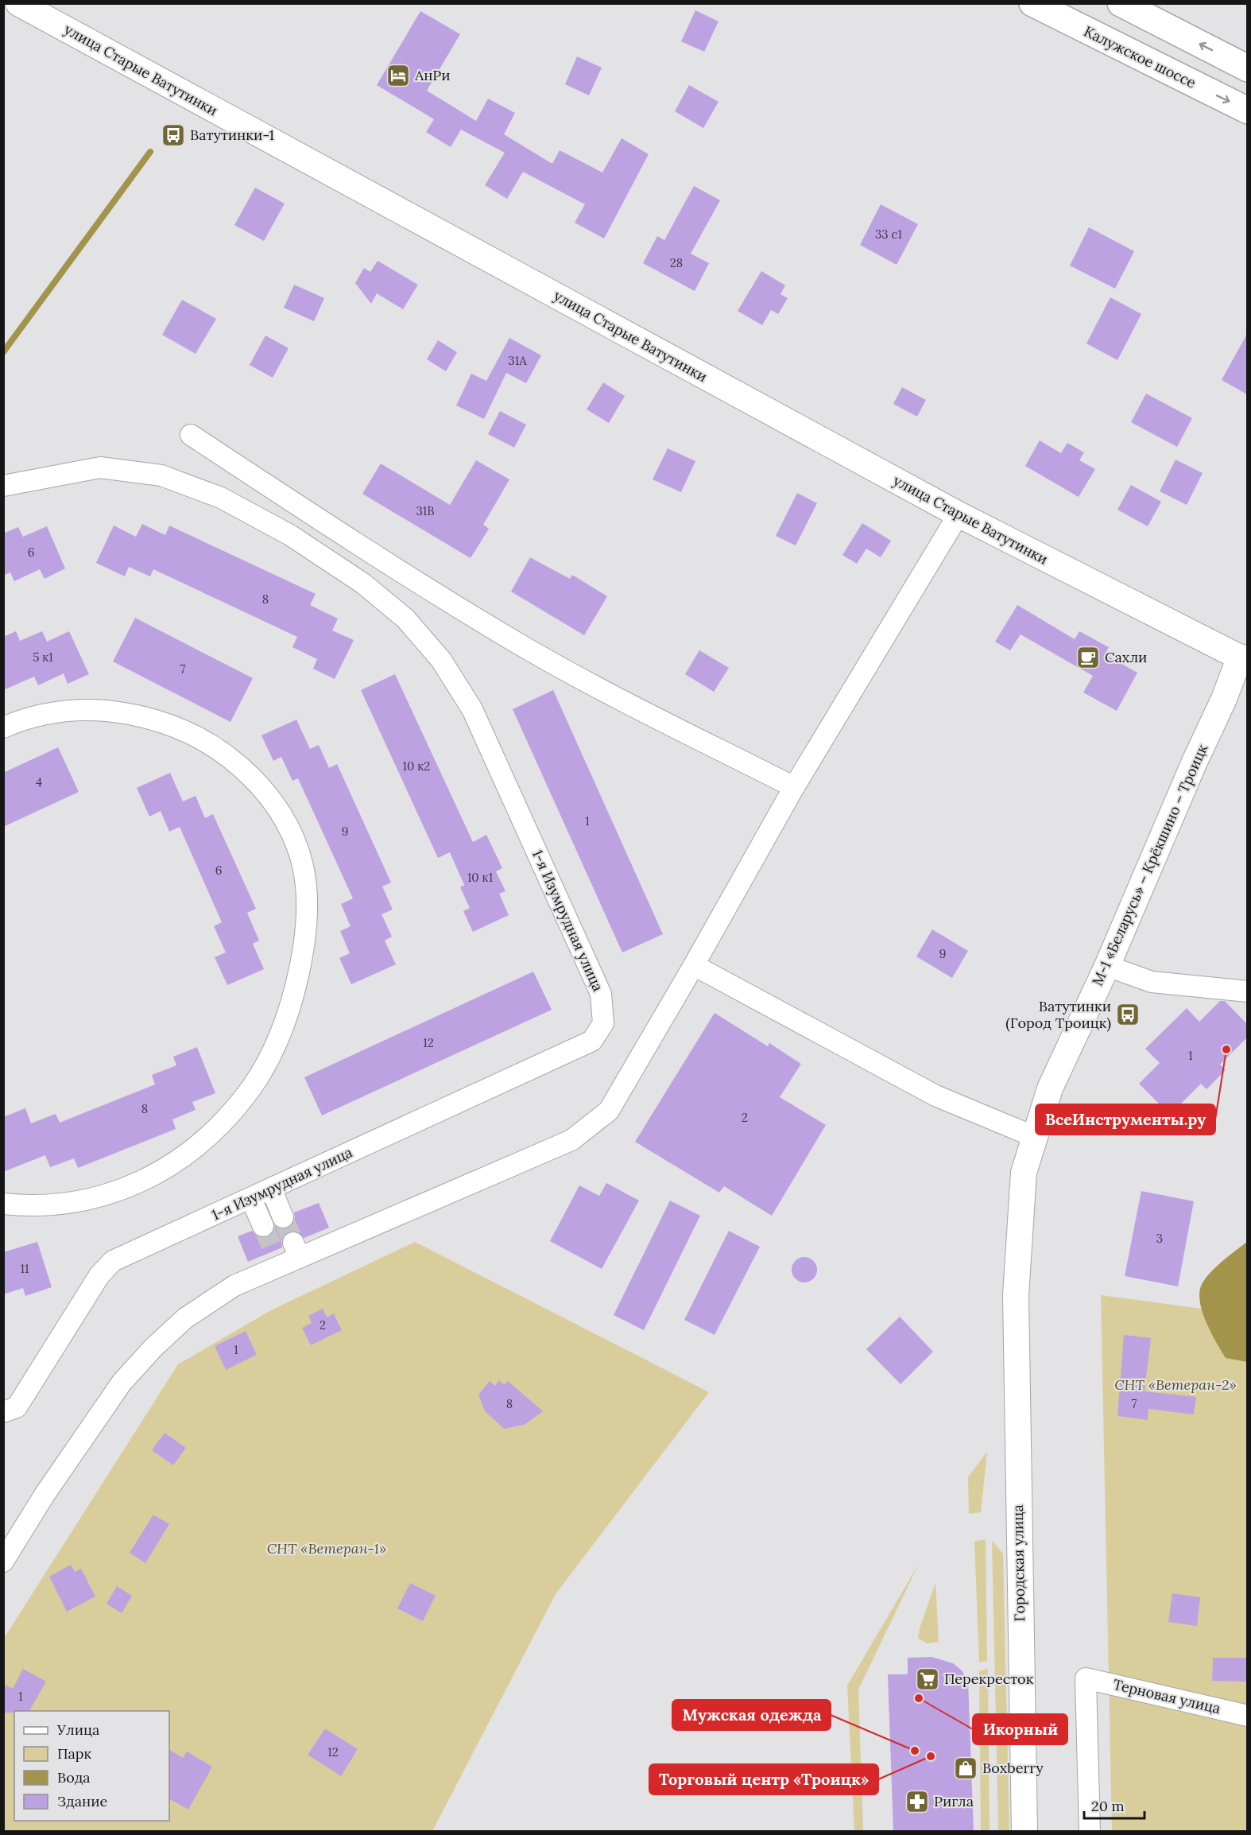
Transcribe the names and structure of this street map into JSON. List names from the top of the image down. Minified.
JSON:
{"streets":{"highway":["Калужское шоссе"],"main road":["улица Старые Ватутинки","М-1 «Беларусь» – Крёкшино – Троицк","Городская улица"],"street":["1-я Изумрудная улица","Терновая улица"]},"crossings":[["улица Старые Ватутинки","М-1 «Беларусь» – Крёкшино – Троицк"],["М-1 «Беларусь» – Крёкшино – Троицк","Городская улица"]],"parks":["СНТ «Ветеран-2»","СНТ «Ветеран-1»"],"places":{"hotel":["АнРи"],"bus stop":["Ватутинки-1","Ватутинки (Город Троицк)"],"cafe":["Сахли"],"other":["ВсеИнструменты.ру","Икорный","Мужская одежда","Торговый центр «Троицк»"],"supermarket":["Перекресток"],"shop":["Boxberry"],"pharmacy":["Ригла"]},"house_numbers":["33 с1","28","31А","31В","6","8","5 к1","7","10 к2","4","1","9","6","10 к1","9","12","1","8","2","3","11","2","1","8","7","1","12"],"legend":["Улица","Парк","Вода","Здание"],"scale_bar":"20 m"}
